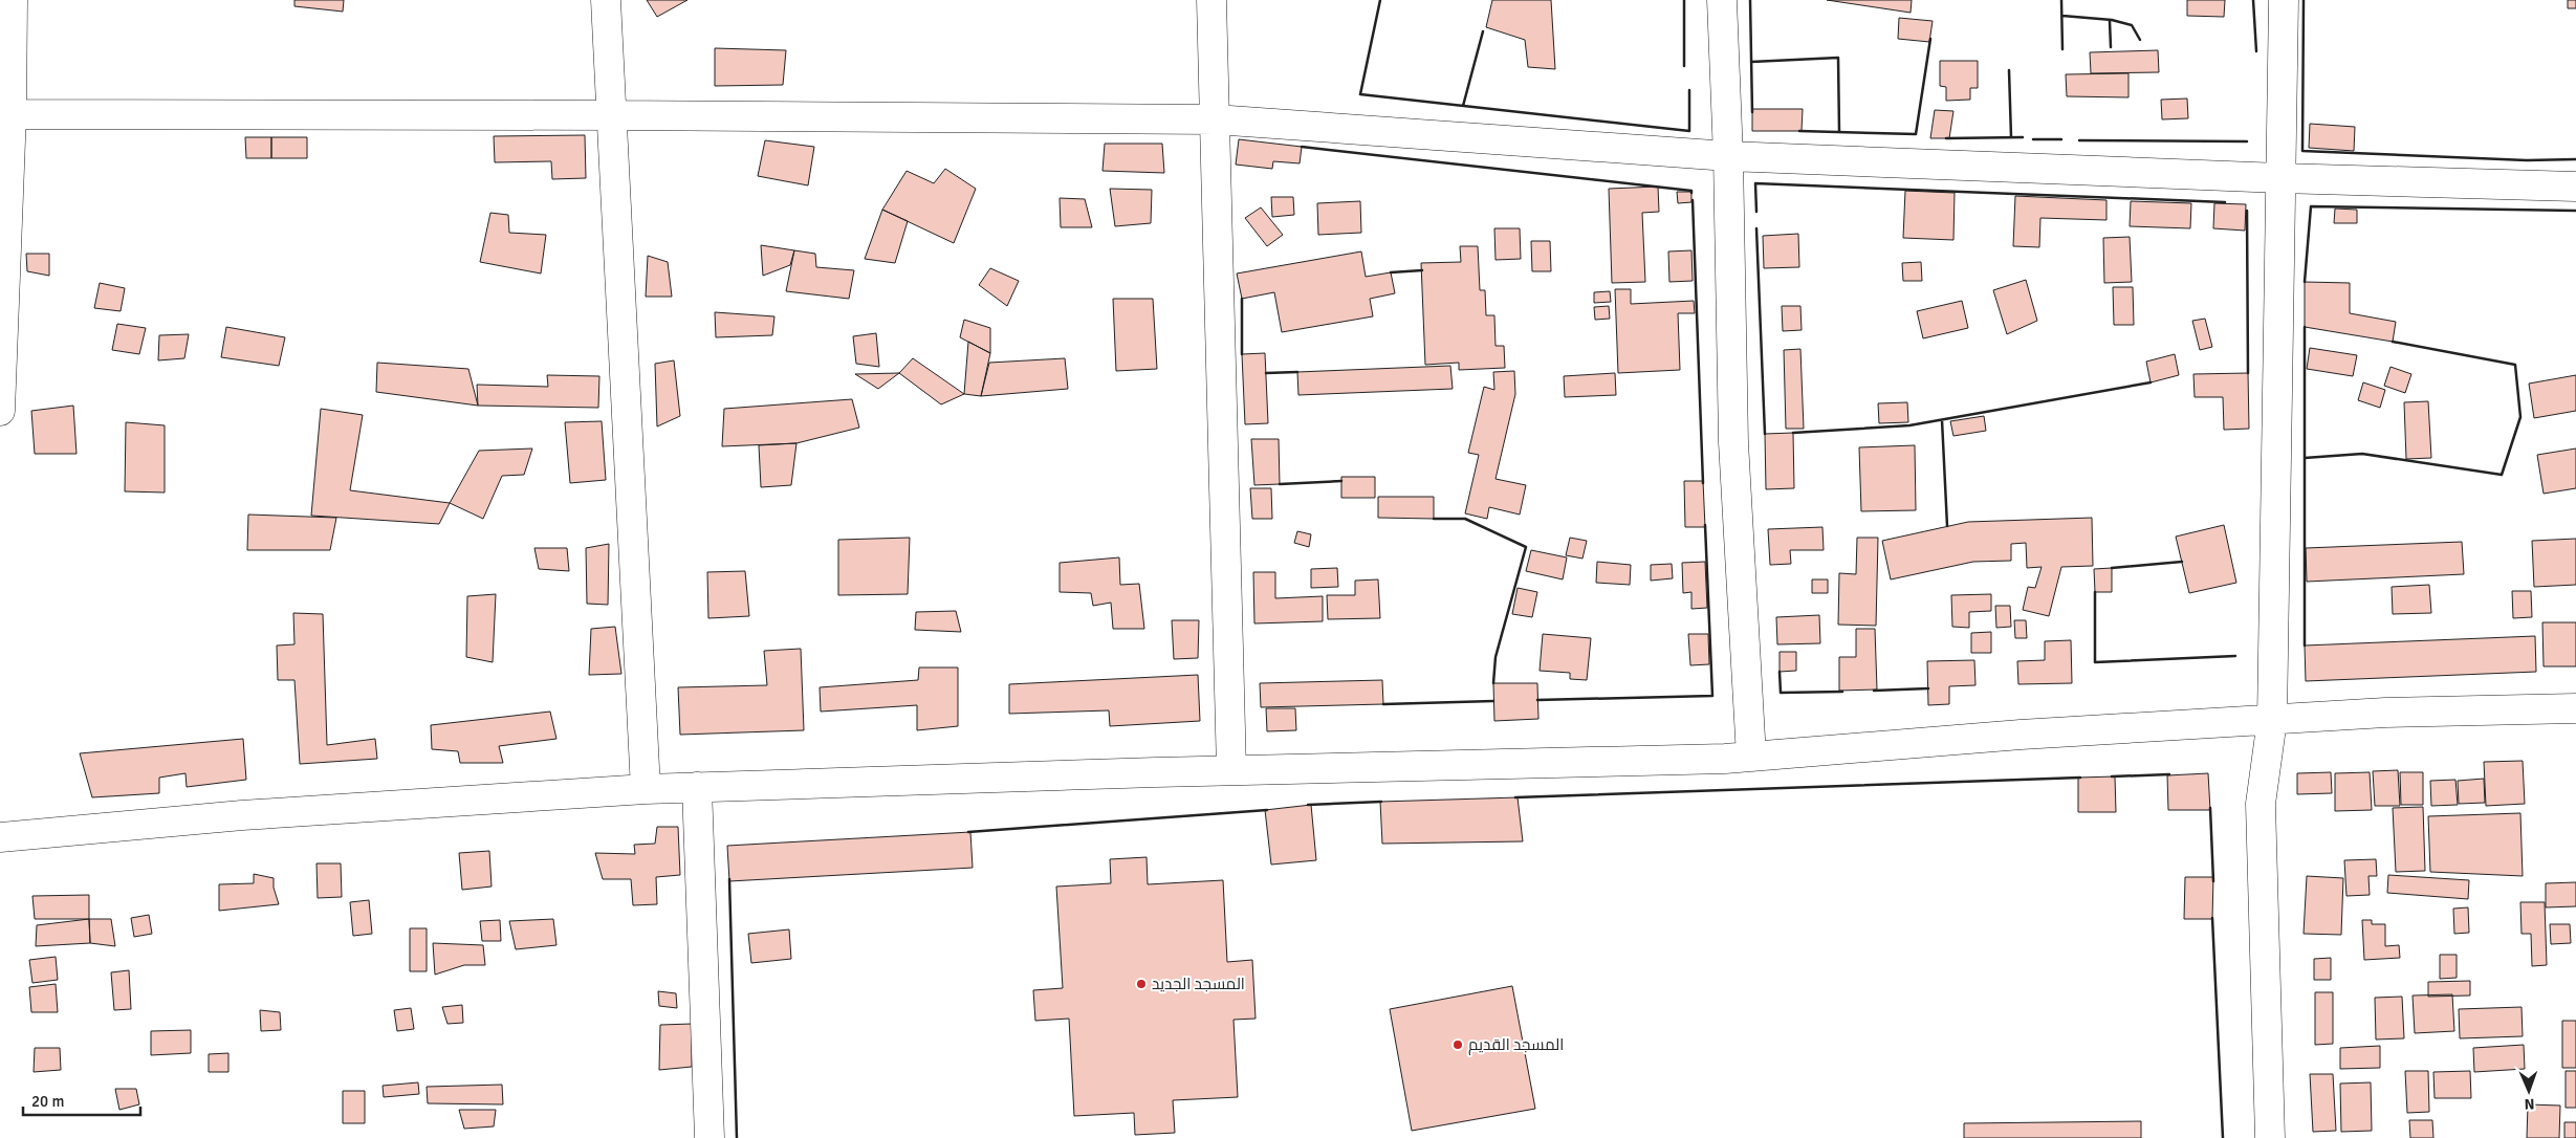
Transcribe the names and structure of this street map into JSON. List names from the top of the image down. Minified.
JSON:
{"places":["المسجد الجديد","المسجد القديم"],"scale_bar":"20 m","north":"bottom"}
